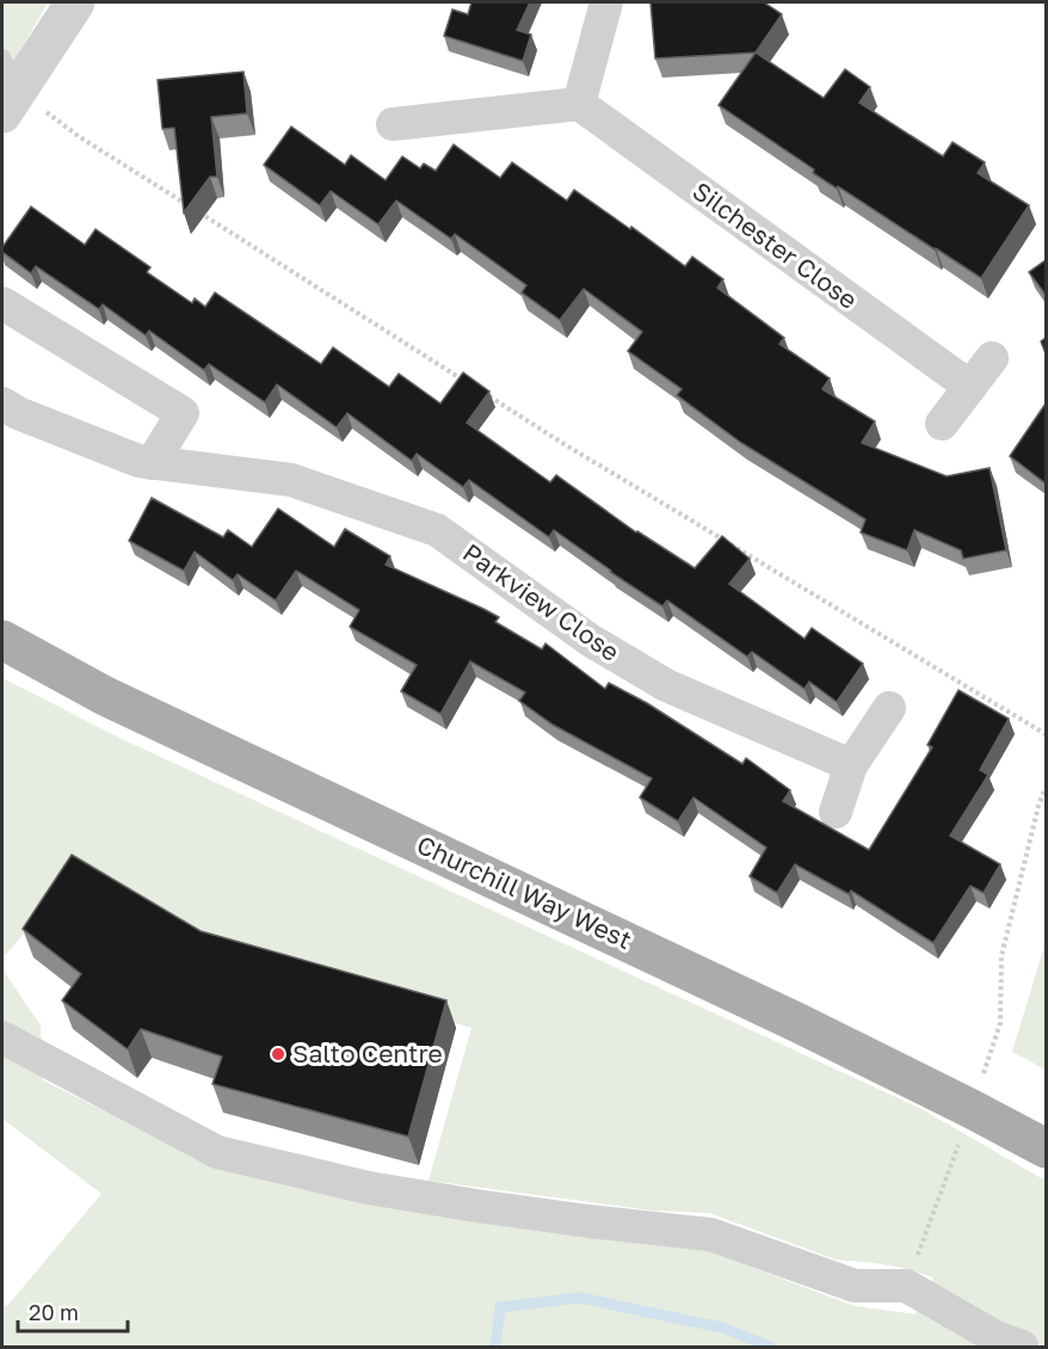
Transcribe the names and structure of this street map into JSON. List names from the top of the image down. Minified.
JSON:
{"streets":{"main road":["Churchill Way West"],"street":["Silchester Close","Parkview Close"]},"places":["Salto Centre"],"scale_bar":"20 m"}
